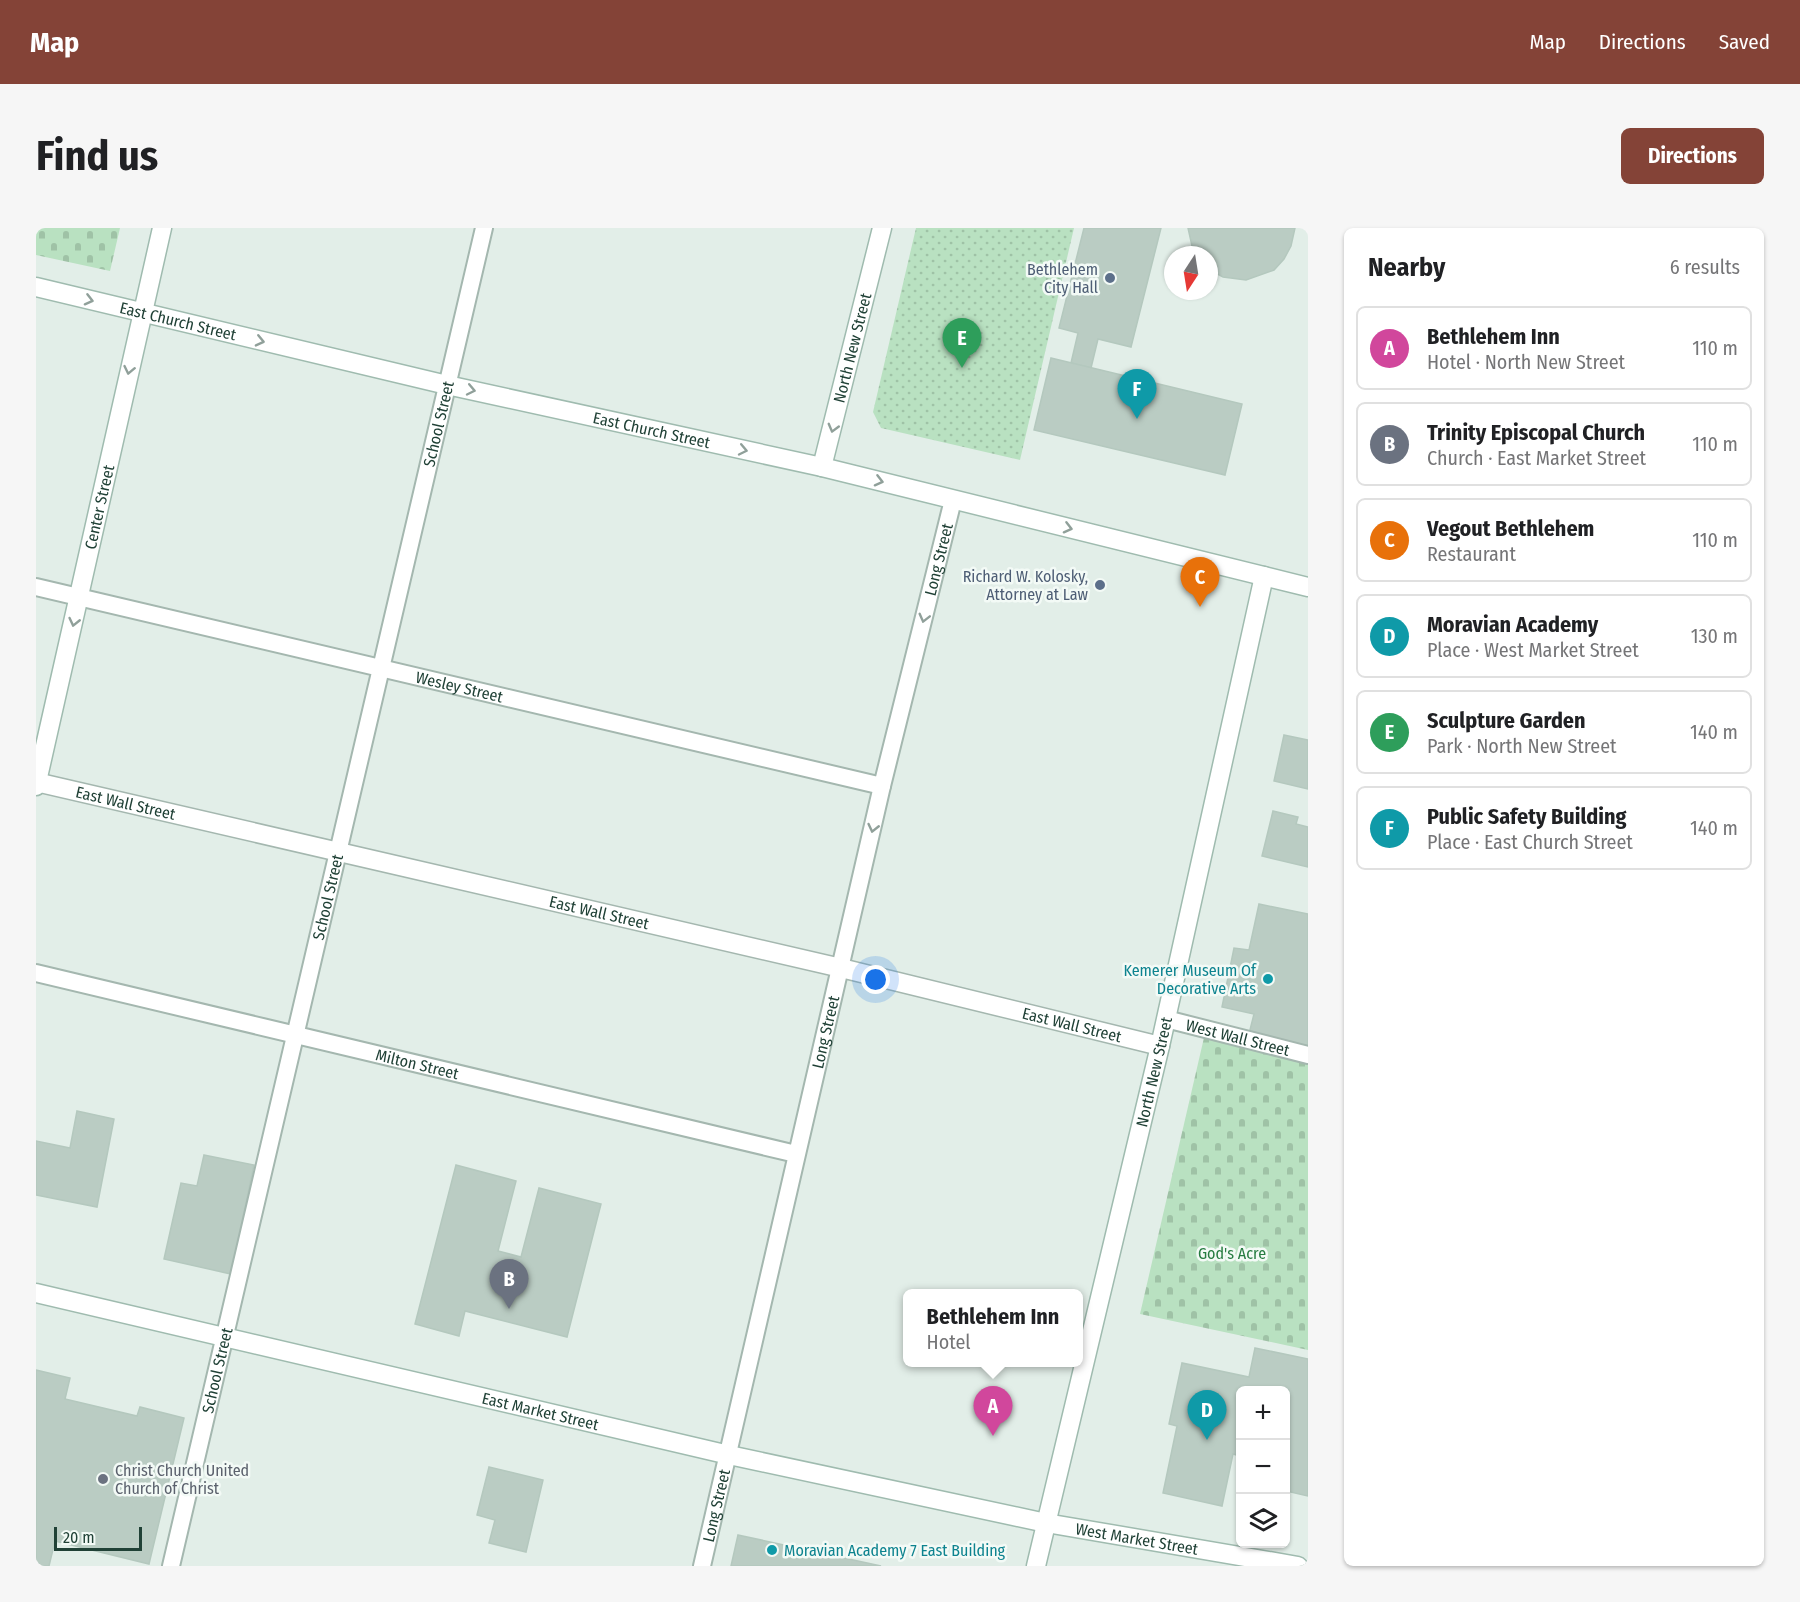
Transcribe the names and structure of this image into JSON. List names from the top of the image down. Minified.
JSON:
{"streets":{"street":["East Church Street","North New Street","Center Street","East Wall Street","East Market Street","West Market Street"],"lane":["School Street","Long Street","Wesley Street","West Wall Street","Milton Street"]},"crossings":[["East Church Street","North New Street"],["East Church Street","School Street"],["East Church Street","Center Street"],["East Church Street","Long Street"],["North New Street","East Wall Street"],["North New Street","West Wall Street"],["North New Street","East Market Street"],["North New Street","West Market Street"],["School Street","Wesley Street"],["School Street","East Wall Street"],["School Street","Milton Street"],["School Street","East Market Street"],["Center Street","Wesley Street"],["Center Street","East Wall Street"],["Long Street","Wesley Street"],["Long Street","East Wall Street"],["Long Street","Milton Street"],["Long Street","East Market Street"],["East Market Street","West Market Street"]],"one_way":["East Church Street","Center Street","Long Street"],"parks":["God's Acre"],"places":["Bethlehem City Hall","Richard W. Kolosky, Attorney at Law","Kemerer Museum Of Decorative Arts","Christ Church United Church of Christ","Moravian Academy 7 East Building"],"scale_bar":"20 m","north":"bottom","page":{"header":"Map","nav":["Map","Directions","Saved"],"buttons":"Directions","title":"Find us","heading":["Nearby","6 results"],"list":[{"mark":"A","name":"Bethlehem Inn","note":"Hotel · North New Street","value":"110 m"},{"mark":"B","name":"Trinity Episcopal Church","note":"Church · East Market Street","value":"110 m"},{"mark":"C","name":"Vegout Bethlehem","note":"Restaurant","value":"110 m"},{"mark":"D","name":"Moravian Academy","note":"Place · West Market Street","value":"130 m"},{"mark":"E","name":"Sculpture Garden","note":"Park · North New Street","value":"140 m"},{"mark":"F","name":"Public Safety Building","note":"Place · East Church Street","value":"140 m"}],"pins":["E","F","C","B","A","D"],"popup":["Bethlehem Inn","Hotel"],"map_buttons":["+","−"],"scale":"20 m"}}
